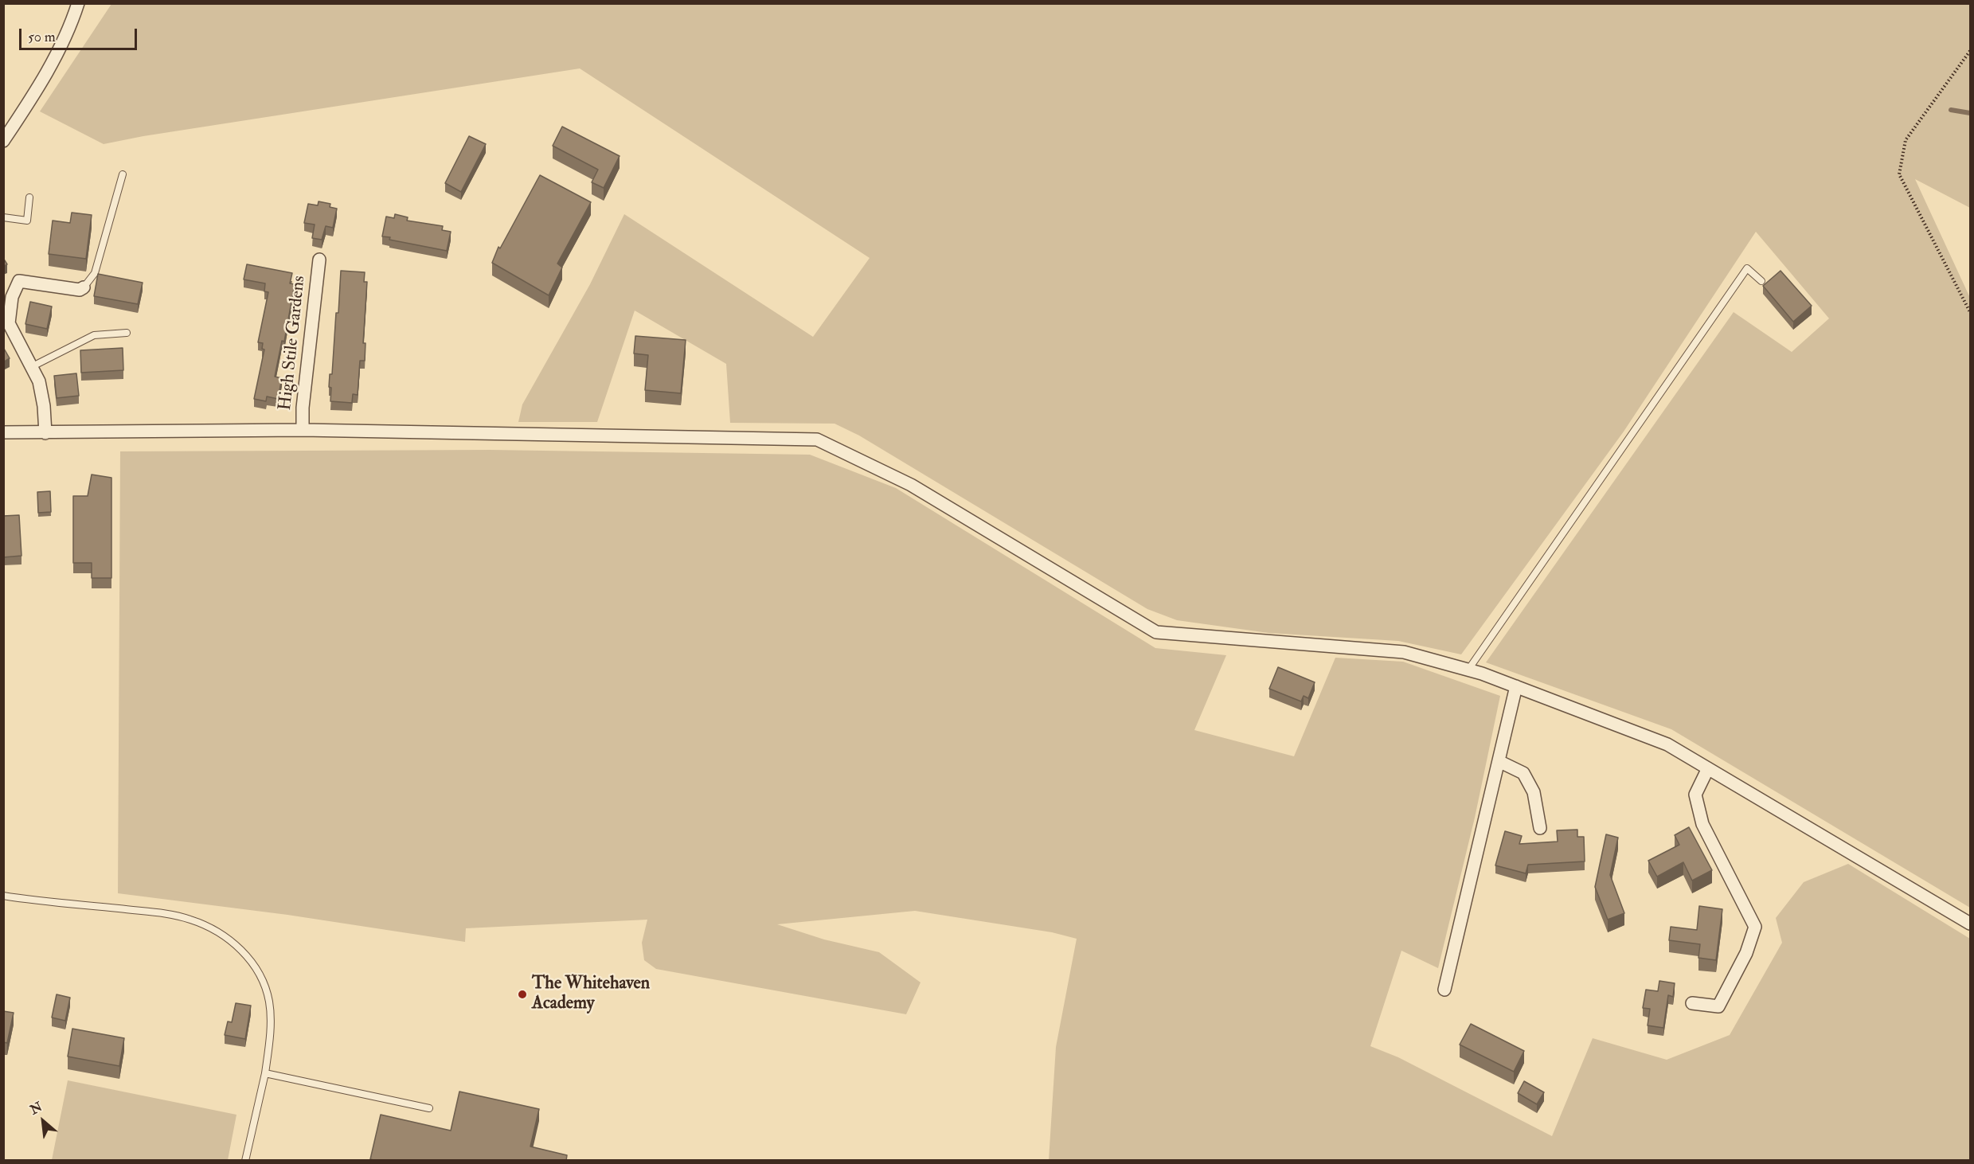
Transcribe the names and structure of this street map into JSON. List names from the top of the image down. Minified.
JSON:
{"streets":{"street":["High Stile Gardens"]},"places":["The Whitehaven Academy"],"scale_bar":"50 m","north":"top left"}
